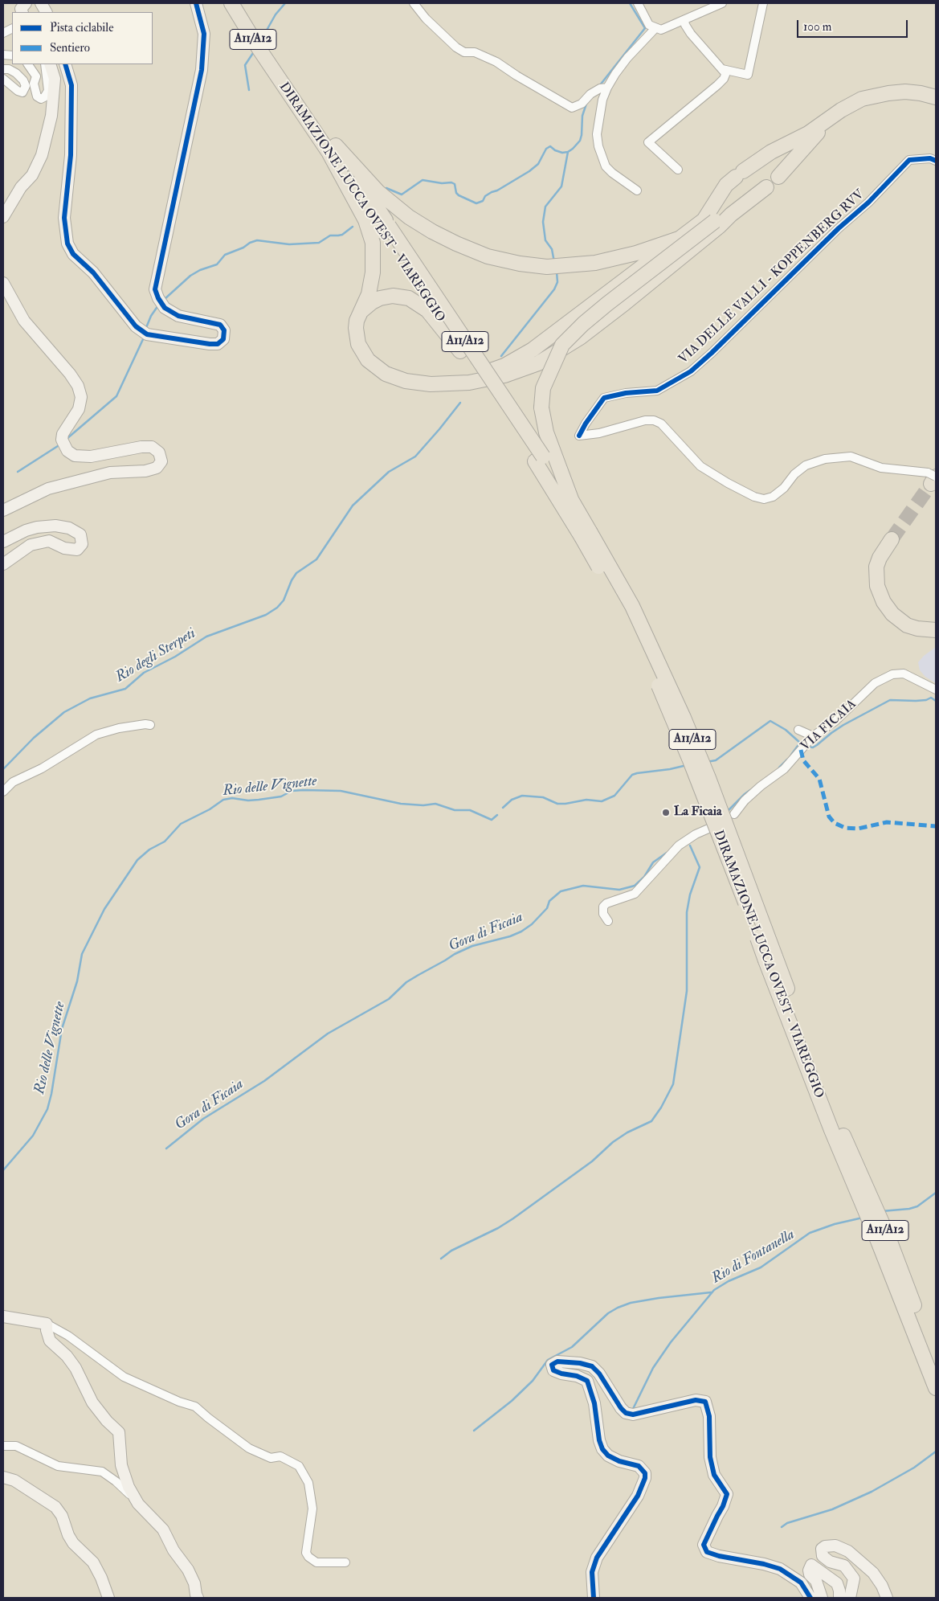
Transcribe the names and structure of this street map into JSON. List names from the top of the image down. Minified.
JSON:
{"streets":{"highway":["A11/A12","DIRAMAZIONE LUCCA OVEST - VIAREGGIO"],"street":["VIA DELLE VALLI - KOPPENBERG RVV","VIA FICAIA"]},"water":["Rio degli Sterpeti","Rio delle Vignette","Gora di Ficaia","Rio di Fontanella"],"places":["La Ficaia"],"legend":["Pista ciclabile","Sentiero"],"scale_bar":"100 m"}
